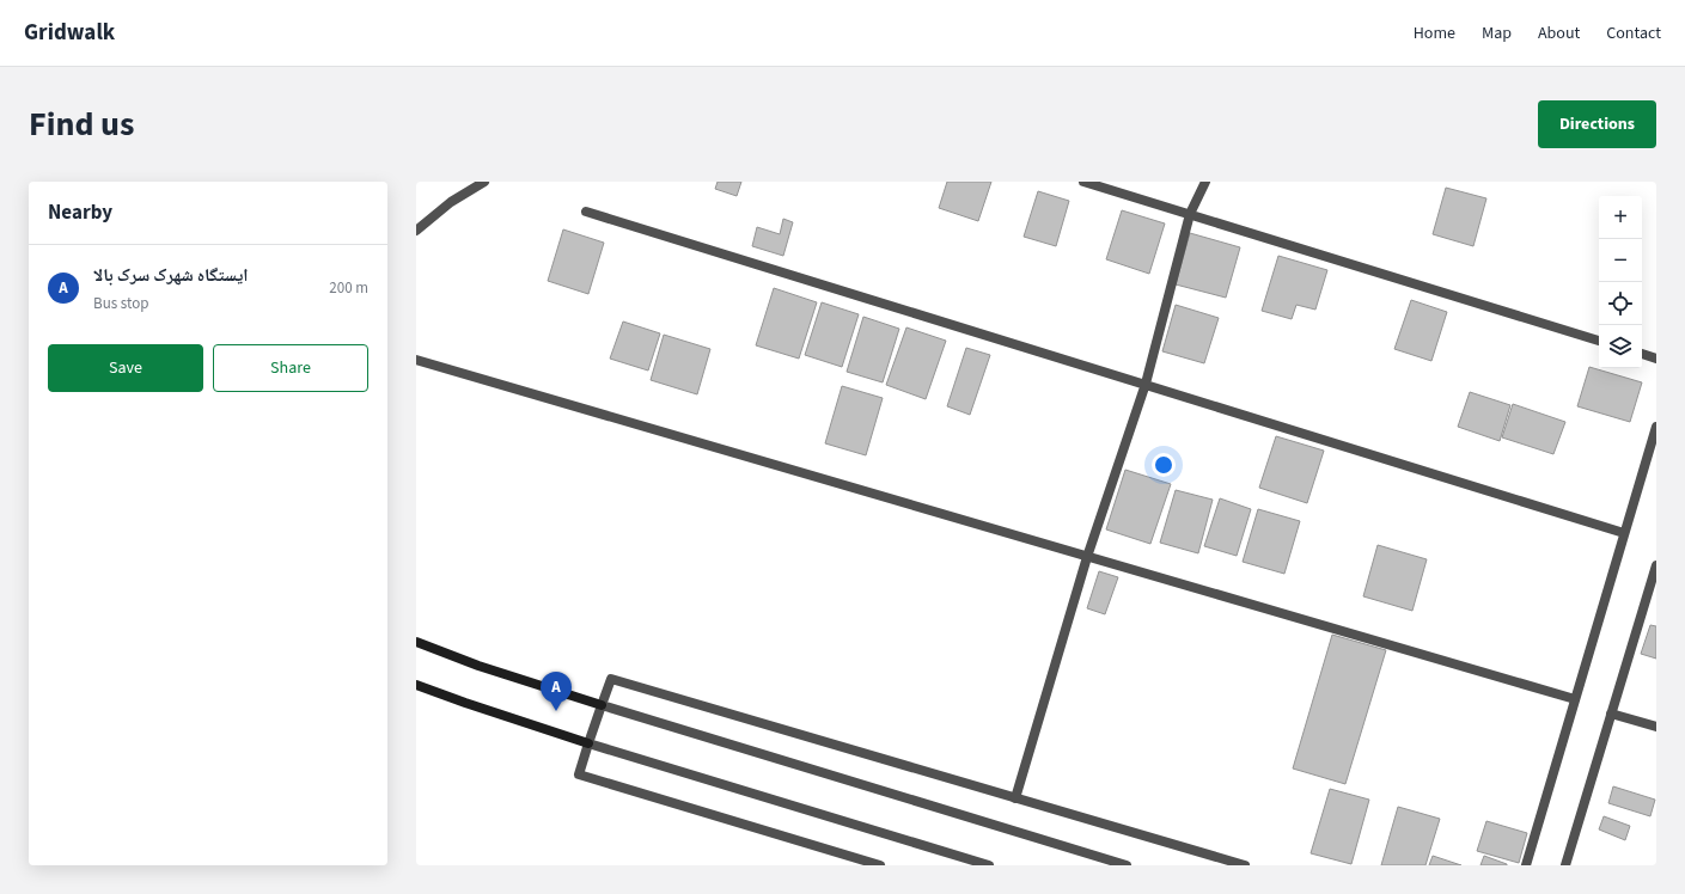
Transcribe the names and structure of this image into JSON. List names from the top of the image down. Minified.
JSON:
{"page":{"header":"Gridwalk","nav":["Home","Map","About","Contact"],"title":"Find us","buttons":["Directions",["Save","Share"]],"heading":"Nearby","map_buttons":["+","−"],"list":[{"mark":"A","name":"ایستگاه شهرک سرک بالا","note":"Bus stop","value":"200 m"}],"pins":"A"}}
